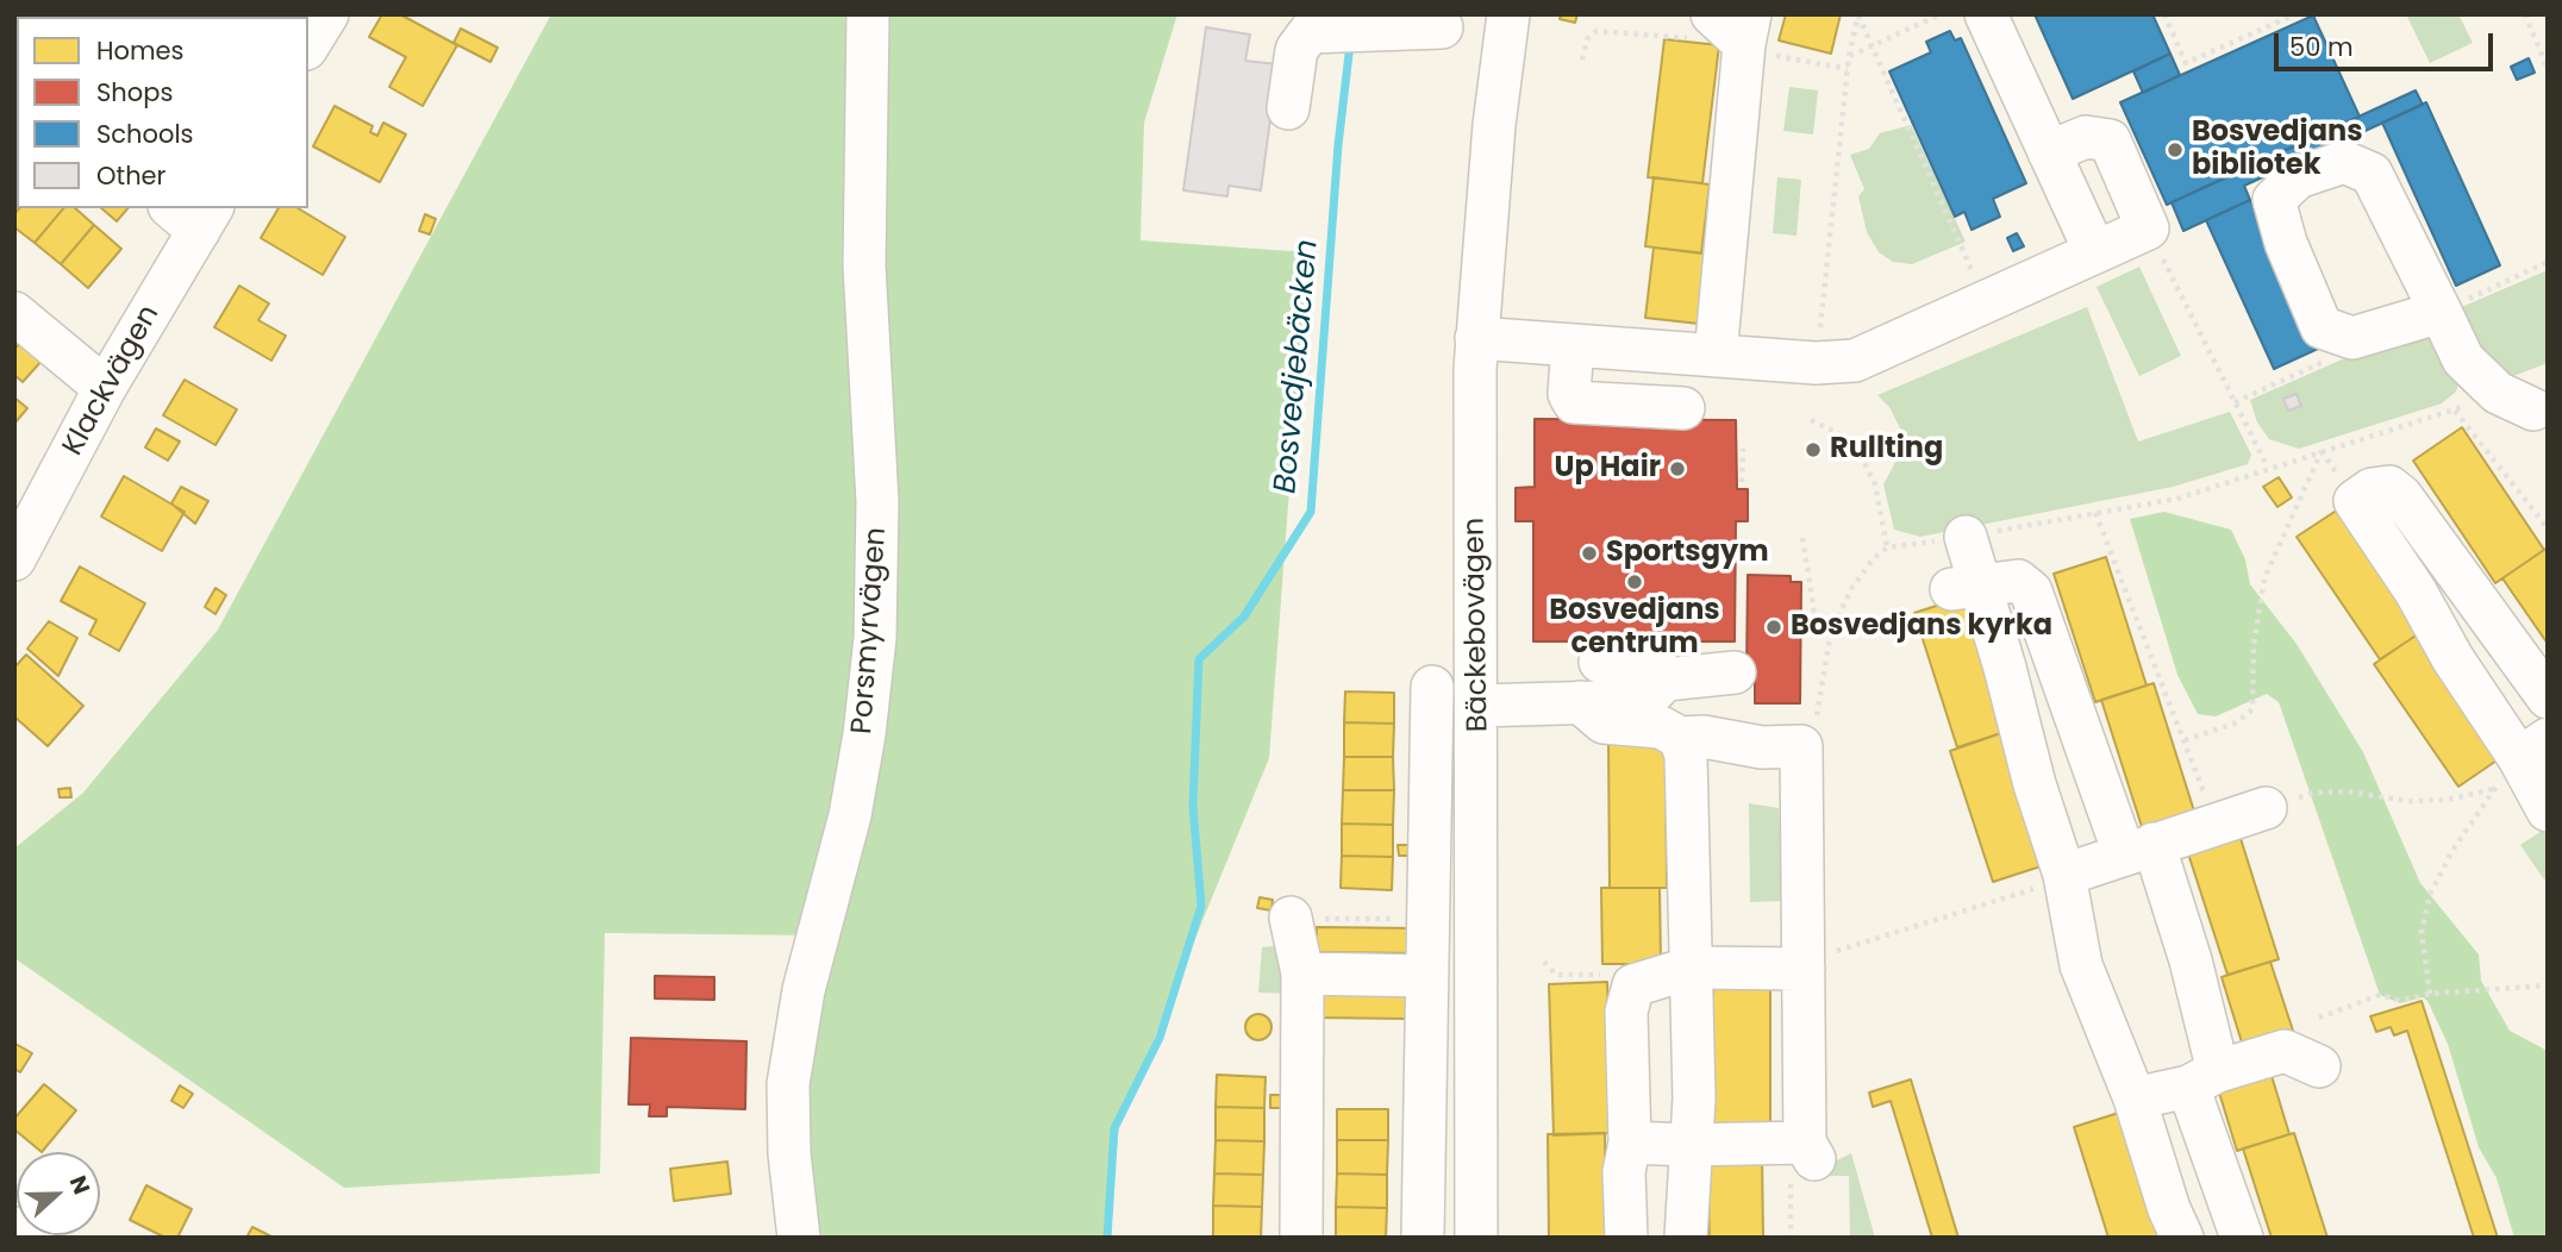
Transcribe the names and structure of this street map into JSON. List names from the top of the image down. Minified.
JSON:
{"streets":{"street":["Klackvägen","Bäckebovägen","Porsmyrvägen"]},"water":["Bosvedjebäcken"],"places":["Bosvedjans bibliotek","Rullting","Up Hair","Sportsgym","Bosvedjans centrum","Bosvedjans kyrka"],"legend":["Homes","Shops","Schools","Other"],"scale_bar":"50 m","north":"right"}
